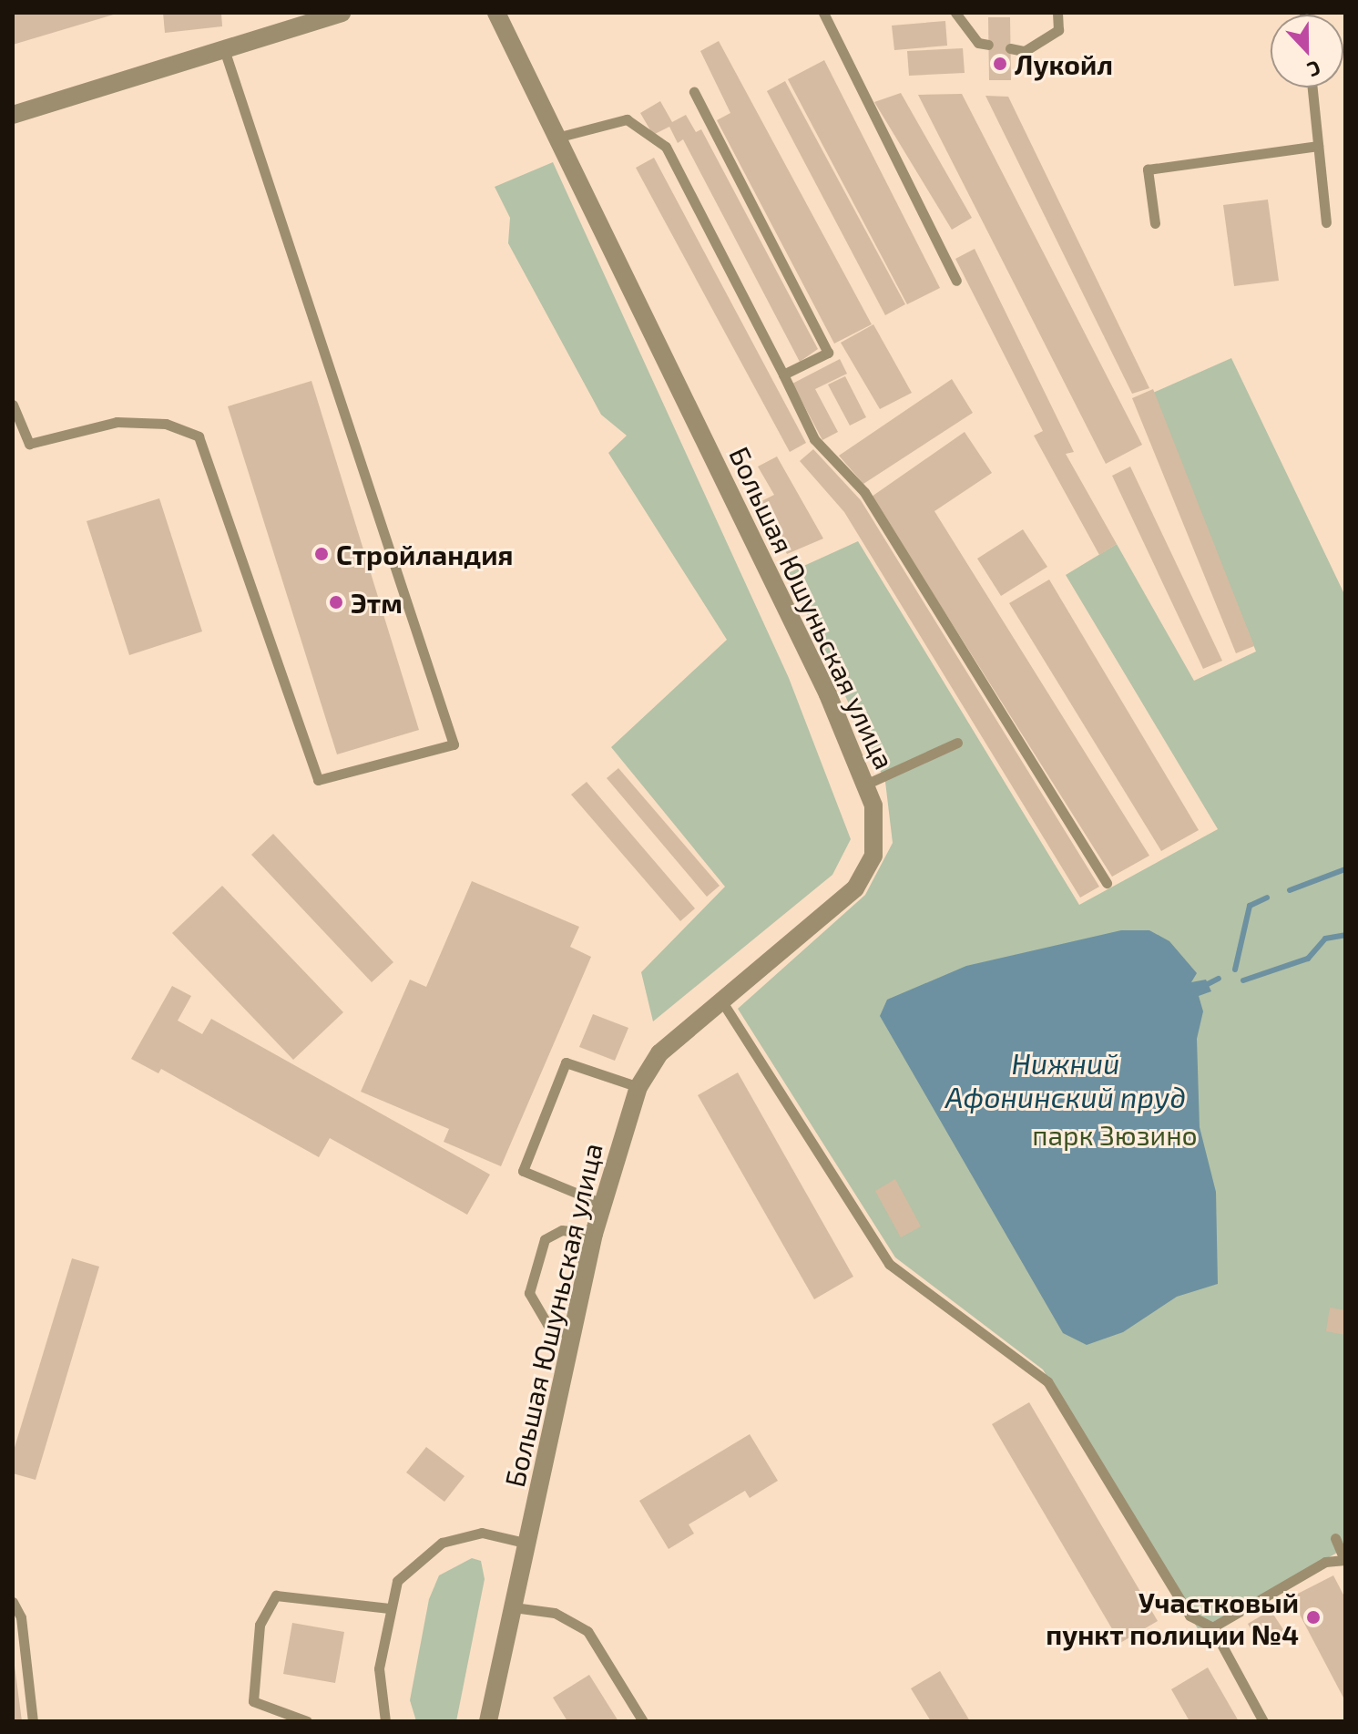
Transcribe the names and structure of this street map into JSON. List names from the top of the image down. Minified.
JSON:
{"streets":{"street":["Большая Юшуньская улица"]},"water":["Нижний Афонинский пруд"],"parks":["парк Зюзино"],"places":["Лукойл","Стройландия","Этм","Участковый пункт полиции №4"],"north":"bottom"}
